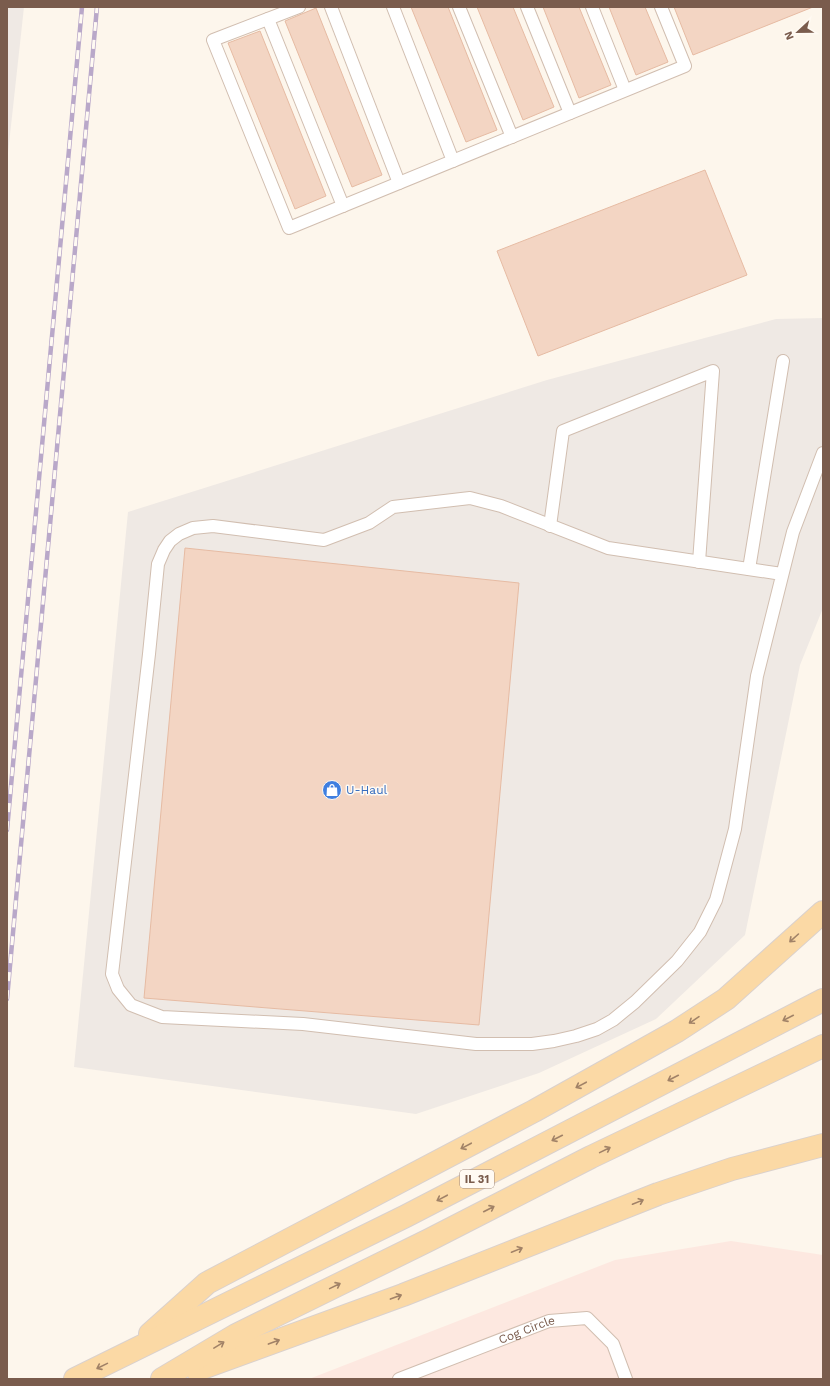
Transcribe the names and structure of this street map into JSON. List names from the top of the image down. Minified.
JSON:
{"streets":{"main road":["IL 31"],"lane":["Cog Circle"]},"places":{"shop":["U-Haul"]},"north":"left"}
